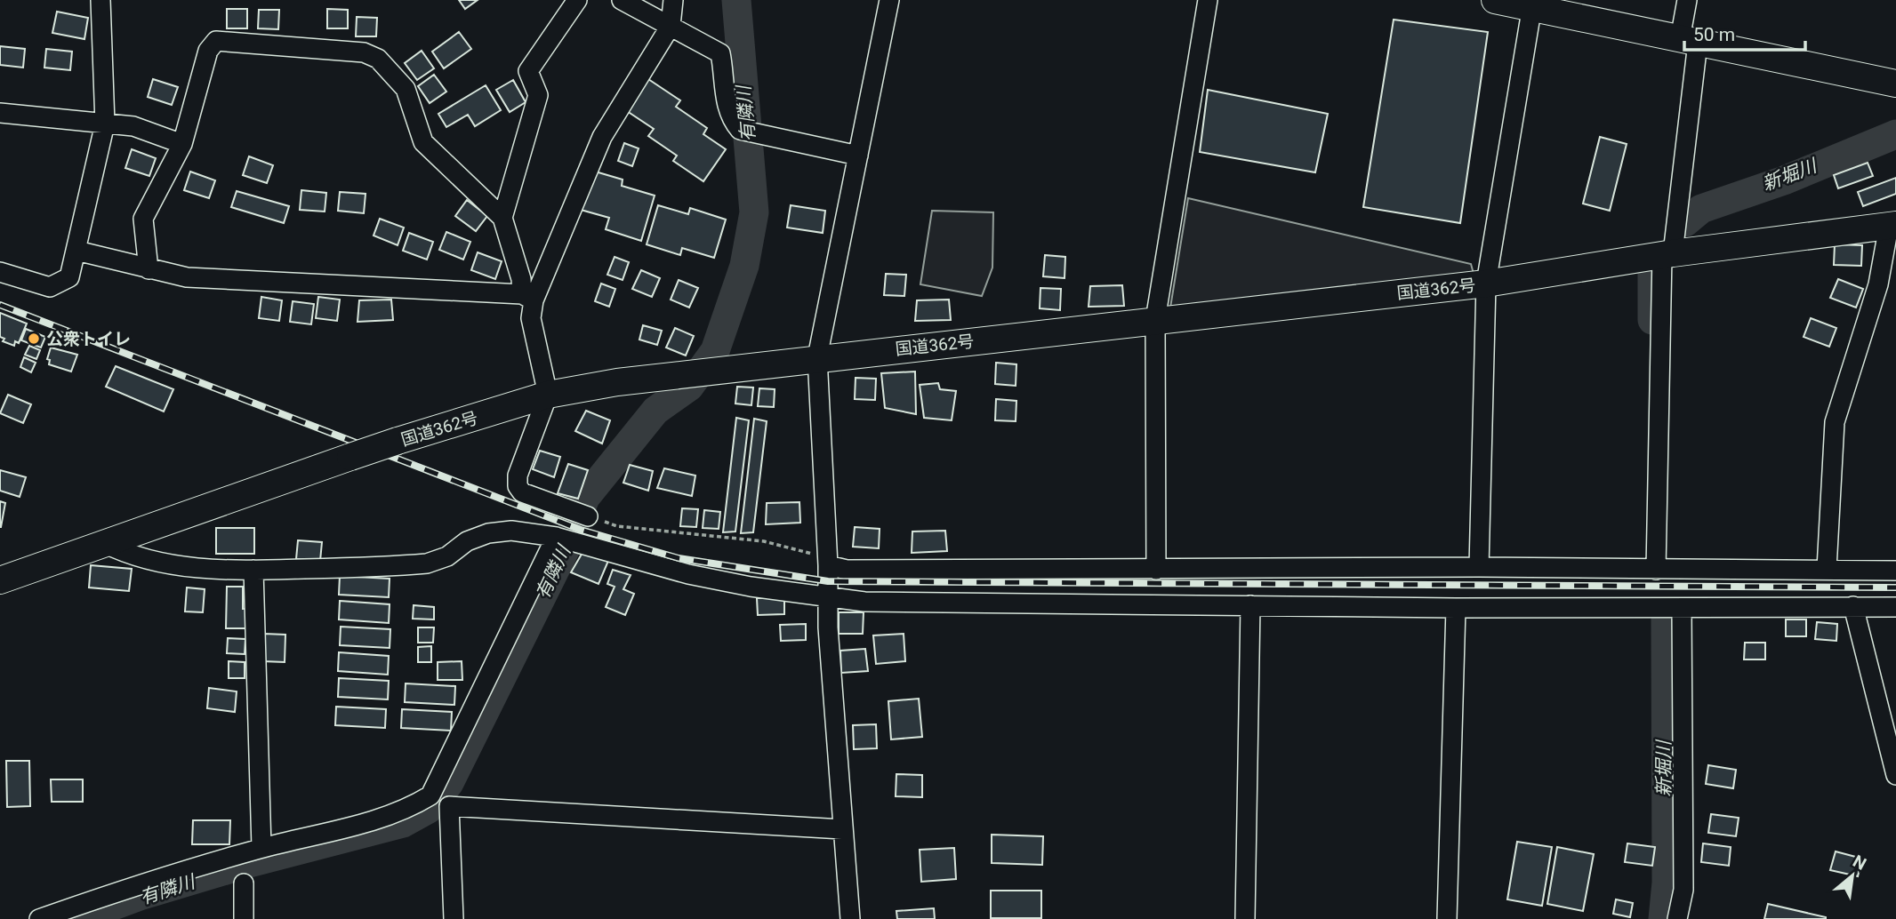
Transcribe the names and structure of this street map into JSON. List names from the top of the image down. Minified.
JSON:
{"streets":{"highway":["国道362号"]},"water":["有隣川","新堀川"],"places":["公衆トイレ"],"scale_bar":"50 m","north":"top right"}
